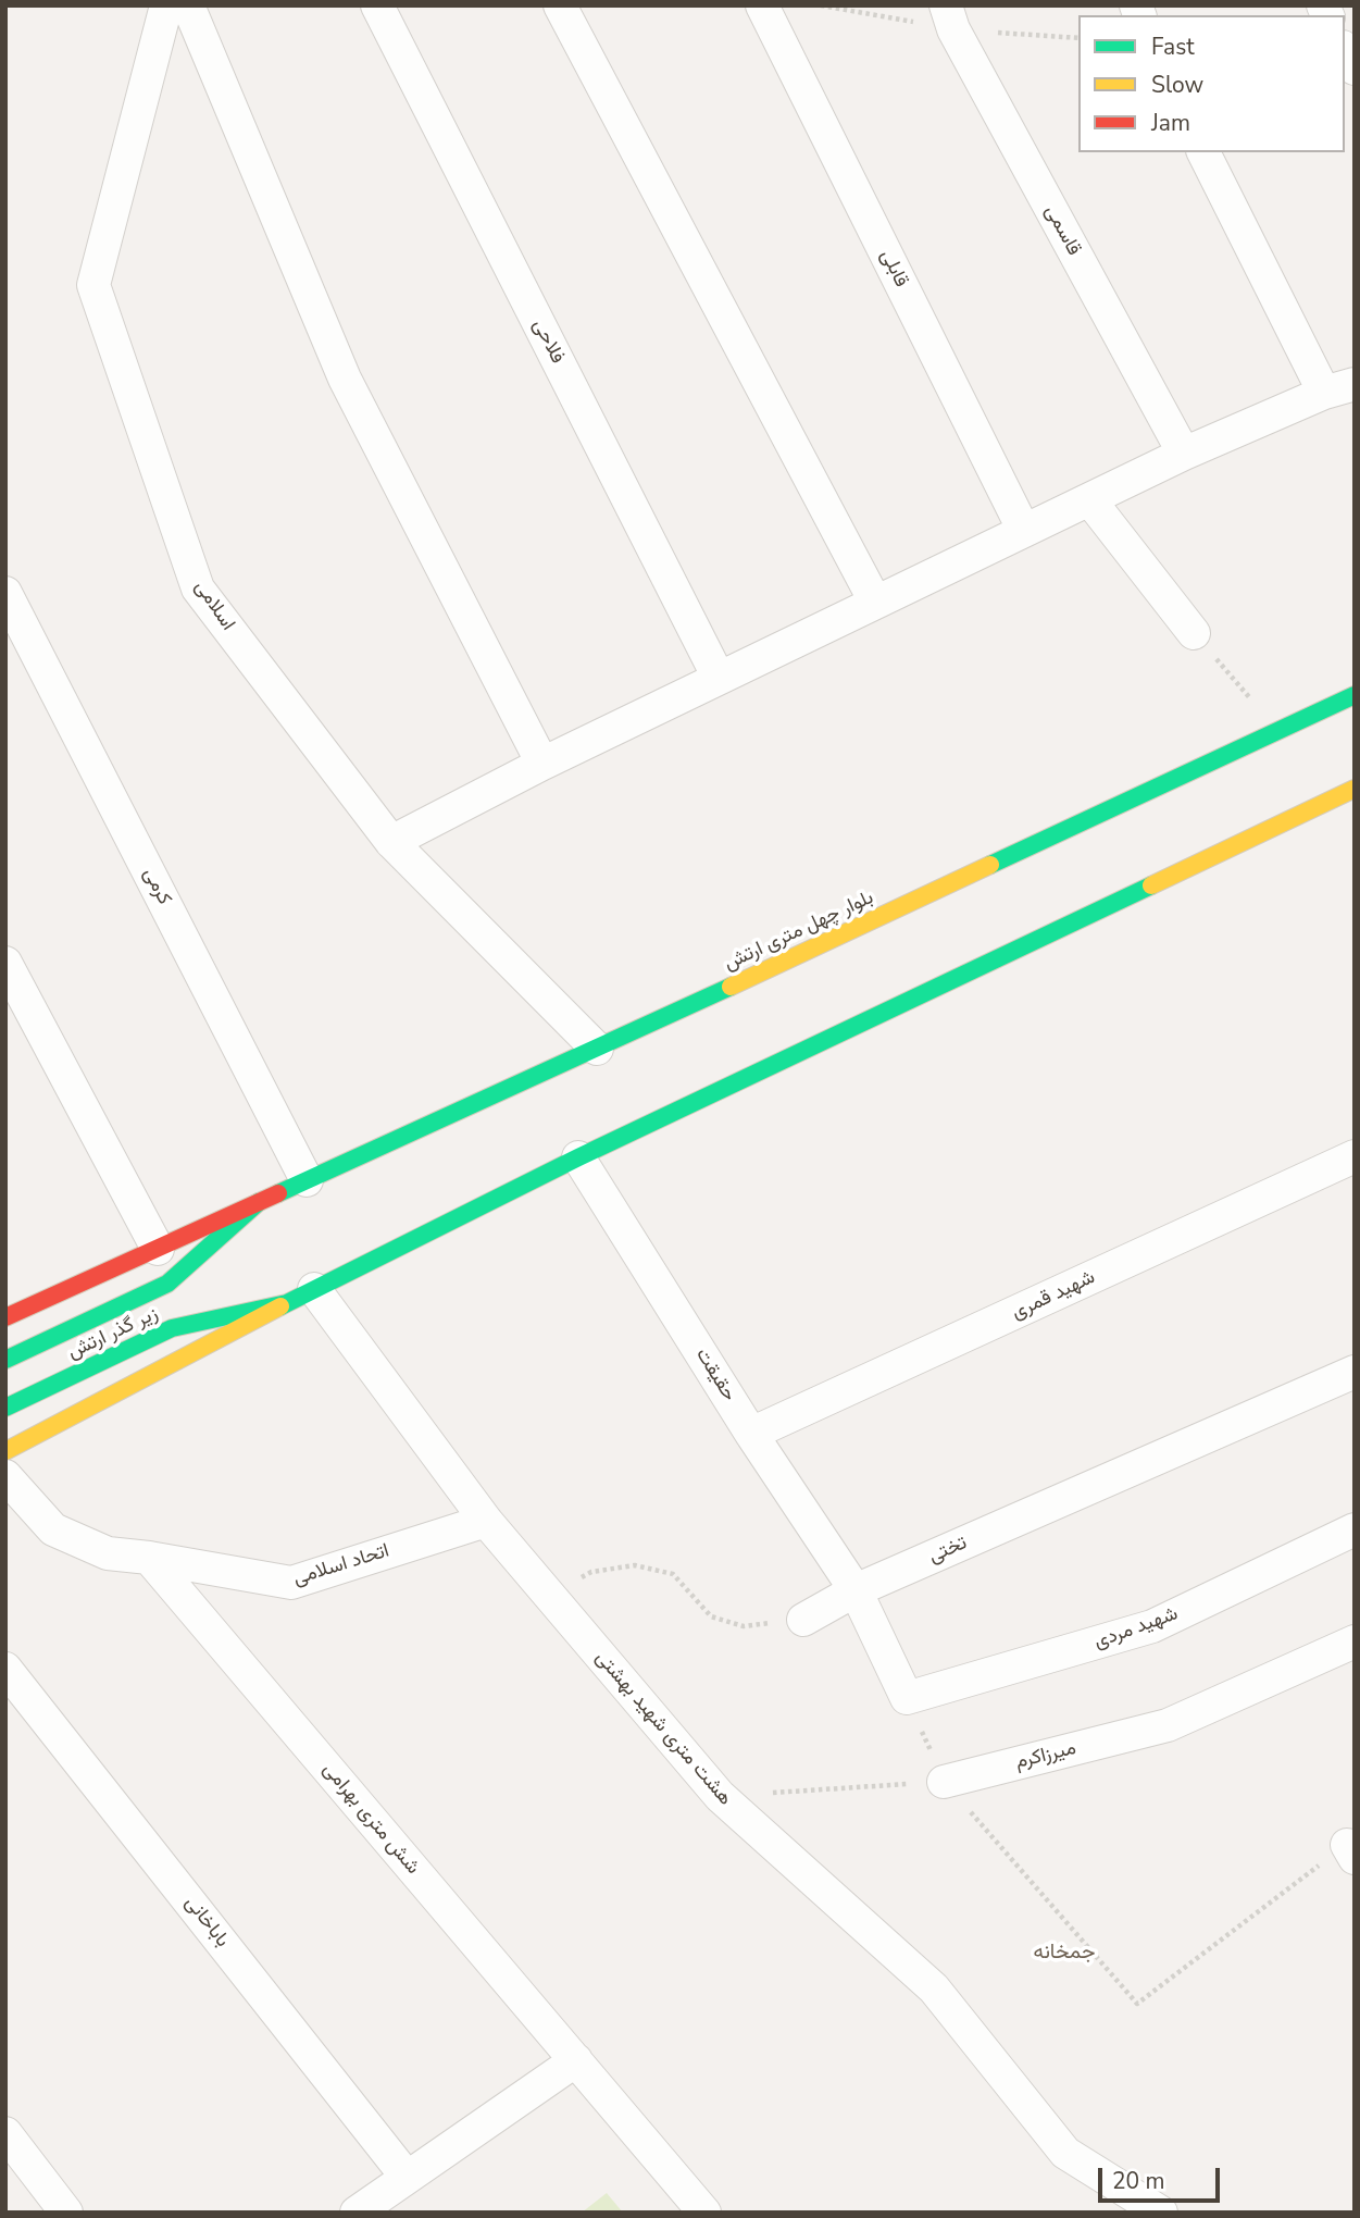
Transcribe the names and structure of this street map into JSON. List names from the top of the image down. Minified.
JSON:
{"streets":{"main road":["بلوار چهل متری ارتش","زیر گذر ارتش"],"street":["قاسمی","قابلی","فلاحی","اسلامی","کرمی","شهید قمری","حقیقت","تختی","اتحاد اسلامی","شهید مردی","هشت متری شهید بهشتی","میرزاکرم","شش متری بهرامی","باباخانی"]},"crossings":[["اسلامی","بلوار چهل متری ارتش"],["کرمی","بلوار چهل متری ارتش"],["بلوار چهل متری ارتش","زیر گذر ارتش"],["شهید قمری","حقیقت"],["زیر گذر ارتش","هشت متری شهید بهشتی"],["حقیقت","تختی"],["حقیقت","شهید مردی"],["اتحاد اسلامی","هشت متری شهید بهشتی"],["اتحاد اسلامی","شش متری بهرامی"]],"districts":["جمخانه"],"legend":["Fast","Slow","Jam"],"scale_bar":"20 m"}
